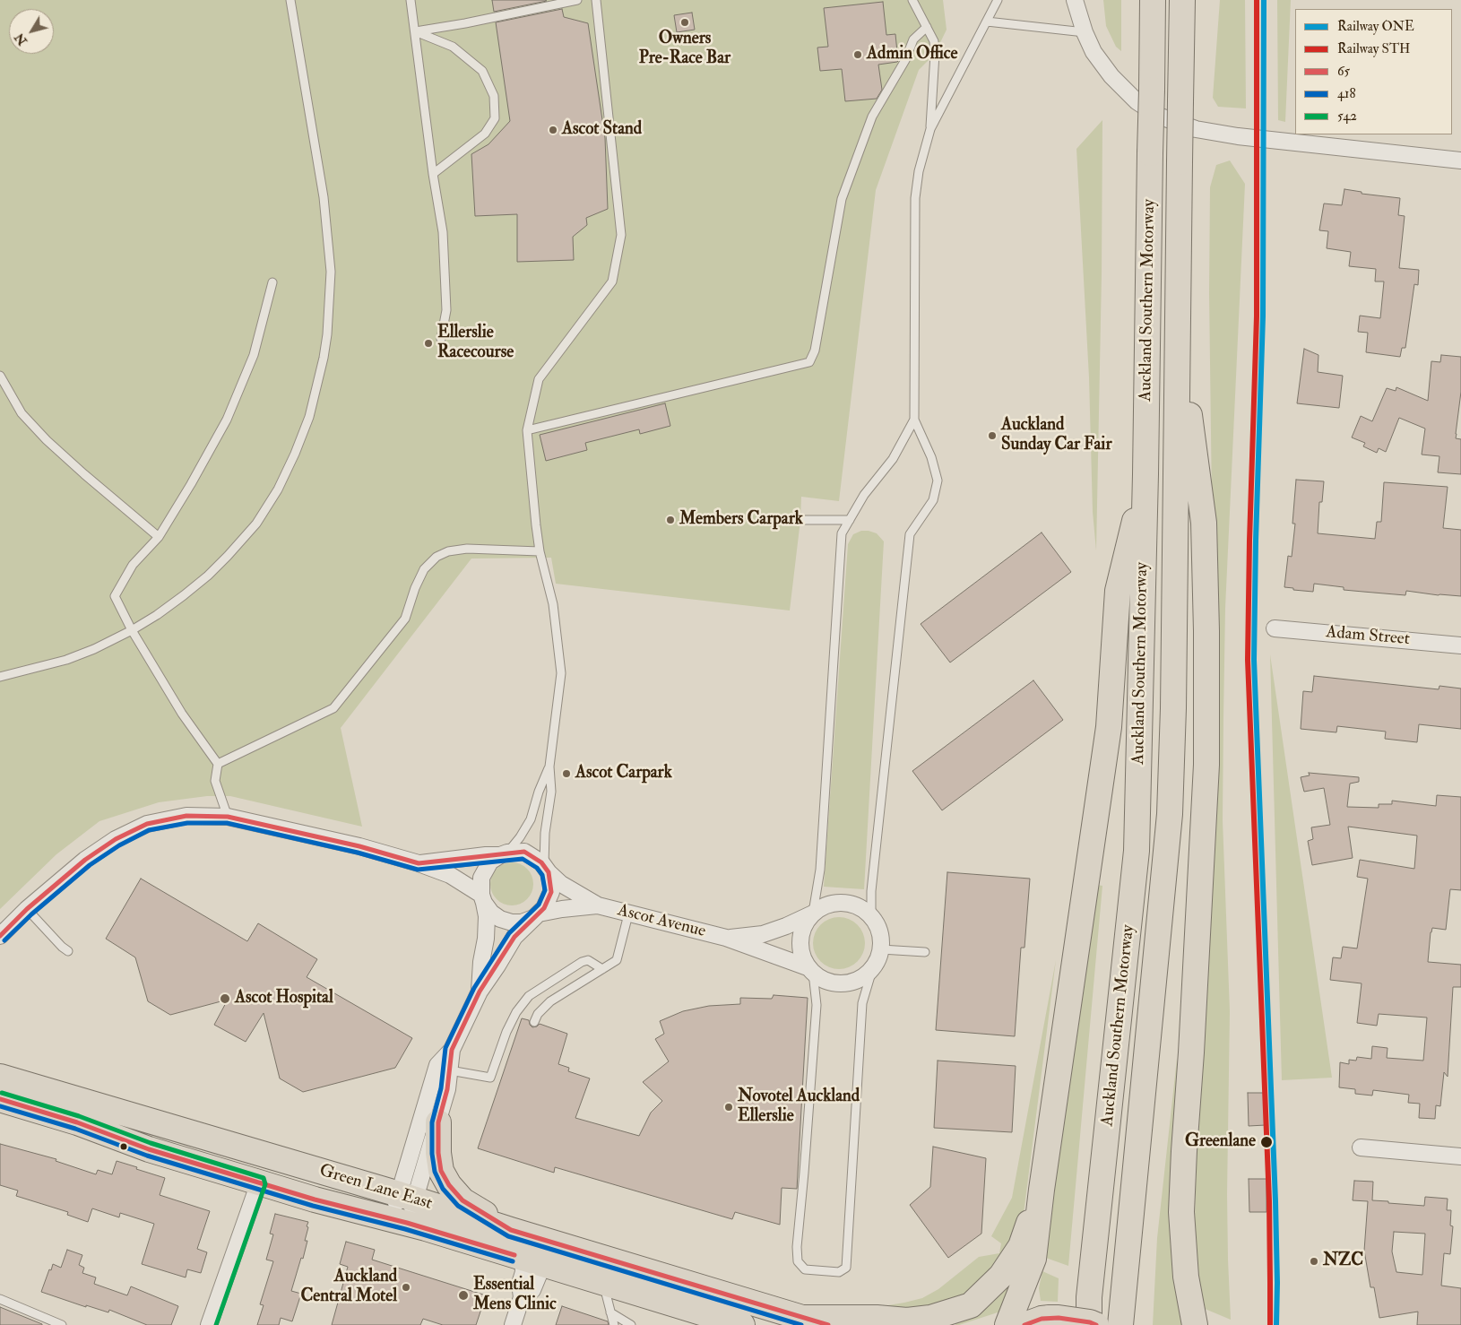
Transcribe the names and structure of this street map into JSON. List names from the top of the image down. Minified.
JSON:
{"streets":{"main road":["Auckland Southern Motorway","Green Lane East"],"street":["Adam Street","Ascot Avenue"]},"places":["Owners Pre-Race Bar","Admin Office","Ascot Stand","Ellerslie Racecourse","Auckland Sunday Car Fair","Members Carpark","Ascot Carpark","Ascot Hospital","Novotel Auckland Ellerslie","Greenlane","NZC","Auckland Central Motel","Essential Mens Clinic"],"lines":["rail line ONE","rail line STH","transit line 65","transit line 418","transit line 542"],"legend":["Railway ONE","Railway STH","65","418","542"],"north":"bottom left"}
